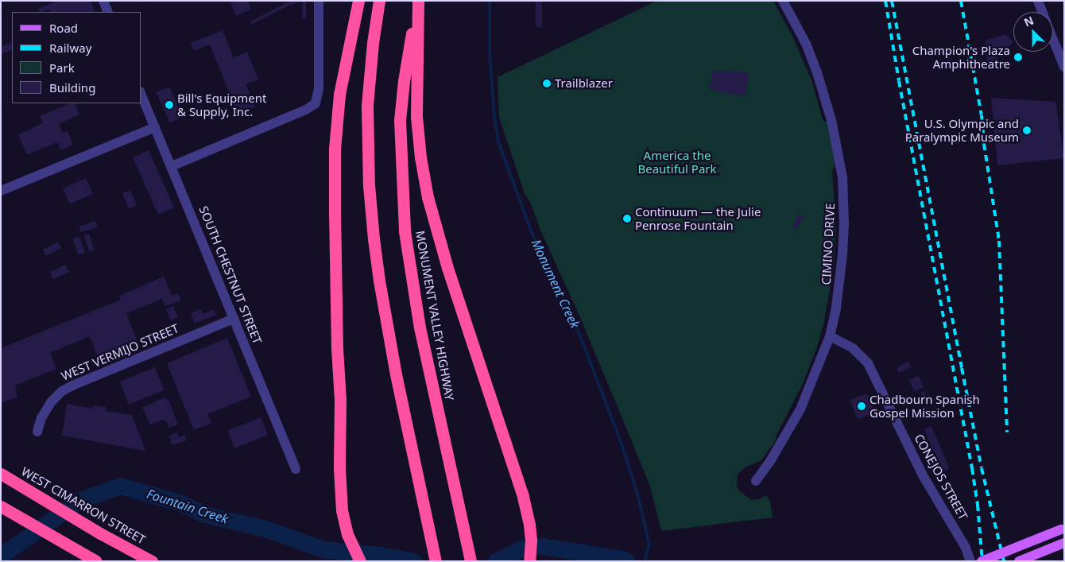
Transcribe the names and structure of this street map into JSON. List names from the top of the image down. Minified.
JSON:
{"streets":{"highway":["MONUMENT VALLEY HIGHWAY","WEST CIMARRON STREET"],"street":["CIMINO DRIVE","SOUTH CHESTNUT STREET","WEST VERMIJO STREET","CONEJOS STREET"]},"crossings":[["CIMINO DRIVE","CONEJOS STREET"],["SOUTH CHESTNUT STREET","WEST VERMIJO STREET"]],"water":["Monument Creek","Fountain Creek"],"parks":["America the Beautiful Park"],"places":["Champion's Plaza Amphitheatre","Trailblazer","Bill's Equipment & Supply, Inc.","U.S. Olympic and Paralympic Museum","Continuum — the Julie Penrose Fountain","Chadbourn Spanish Gospel Mission"],"legend":["Road","Railway","Park","Building"],"north":"top left"}
